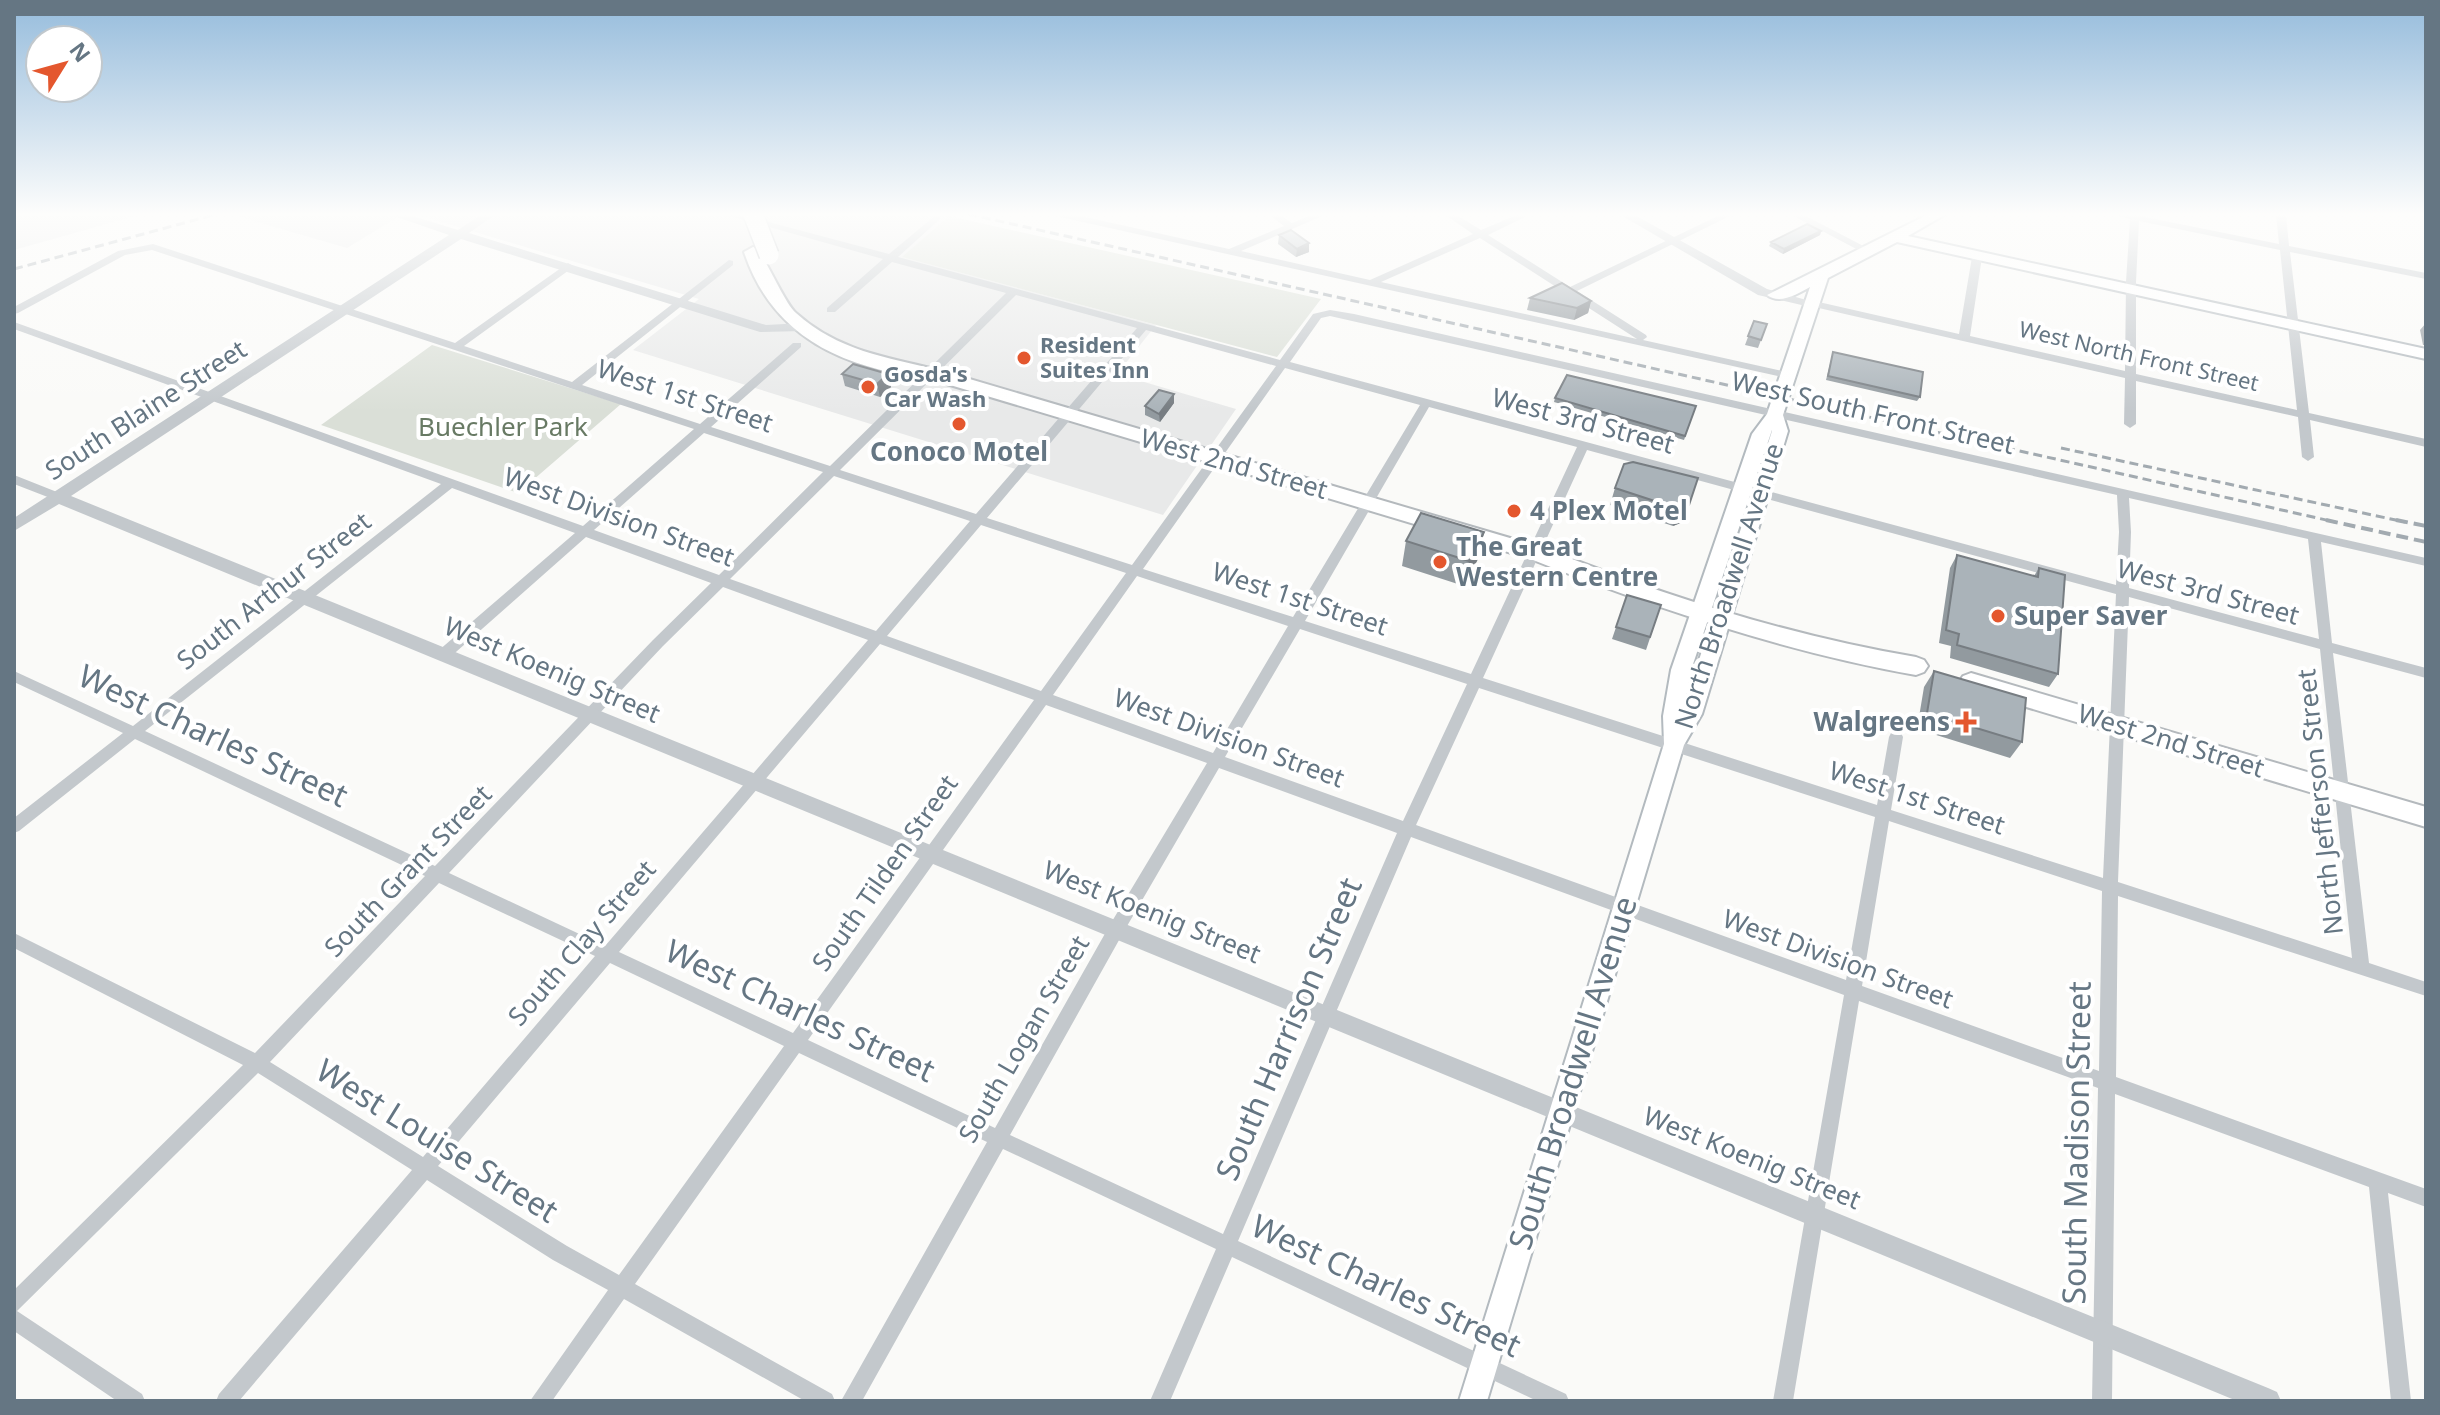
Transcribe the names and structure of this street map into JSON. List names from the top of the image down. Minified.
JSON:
{"streets":{"highway":["West 2nd Street"],"main road":["North Broadwell Avenue","South Broadwell Avenue"],"street":["West North Front Street","West 1st Street","South Blaine Street","West South Front Street","West 3rd Street","West Division Street","South Arthur Street","West Koenig Street","West Charles Street","North Jefferson Street","South Grant Street","South Tilden Street","South Clay Street","South Harrison Street","South Logan Street","West Louise Street","South Madison Street"]},"crossings":[["West North Front Street","North Broadwell Avenue"],["West 1st Street","South Blaine Street"],["West 1st Street","North Broadwell Avenue"],["West 1st Street","North Jefferson Street"],["West 1st Street","South Grant Street"],["West 1st Street","South Tilden Street"],["West 1st Street","South Clay Street"],["West 1st Street","South Harrison Street"],["West 1st Street","South Logan Street"],["West 1st Street","South Broadwell Avenue"],["West 1st Street","South Madison Street"],["South Blaine Street","West Division Street"],["South Blaine Street","West Koenig Street"],["West South Front Street","North Broadwell Avenue"],["West South Front Street","North Jefferson Street"],["West South Front Street","South Tilden Street"],["West South Front Street","South Madison Street"],["West 3rd Street","North Broadwell Avenue"],["West 3rd Street","North Jefferson Street"],["West 3rd Street","South Grant Street"],["West 3rd Street","South Tilden Street"],["West 3rd Street","South Clay Street"],["West 3rd Street","South Harrison Street"],["West 3rd Street","South Logan Street"],["West 3rd Street","South Madison Street"],["West 2nd Street","North Broadwell Avenue"],["West 2nd Street","North Jefferson Street"],["West 2nd Street","South Grant Street"],["West 2nd Street","South Tilden Street"],["West 2nd Street","South Clay Street"],["West 2nd Street","South Harrison Street"],["West 2nd Street","South Logan Street"],["West 2nd Street","South Madison Street"],["West Division Street","South Arthur Street"],["West Division Street","South Grant Street"],["West Division Street","South Tilden Street"],["West Division Street","South Clay Street"],["West Division Street","South Harrison Street"],["West Division Street","South Logan Street"],["West Division Street","South Broadwell Avenue"],["West Division Street","South Madison Street"],["North Broadwell Avenue","South Broadwell Avenue"],["South Arthur Street","West Koenig Street"],["South Arthur Street","West Charles Street"],["West Koenig Street","South Grant Street"],["West Koenig Street","South Tilden Street"],["West Koenig Street","South Clay Street"],["West Koenig Street","South Harrison Street"],["West Koenig Street","South Logan Street"],["West Koenig Street","South Broadwell Avenue"],["West Koenig Street","South Madison Street"],["West Charles Street","South Grant Street"],["West Charles Street","South Tilden Street"],["West Charles Street","South Clay Street"],["West Charles Street","South Harrison Street"],["West Charles Street","South Logan Street"],["West Charles Street","South Broadwell Avenue"],["South Grant Street","West Louise Street"],["South Tilden Street","West Louise Street"],["South Clay Street","West Louise Street"]],"parks":["Buechler Park"],"places":{"other":["Resident Suites Inn","Gosda's Car Wash","Conoco Motel","4 Plex Motel","The Great Western Centre","Super Saver"],"health":["Walgreens"]},"north":"top right"}
